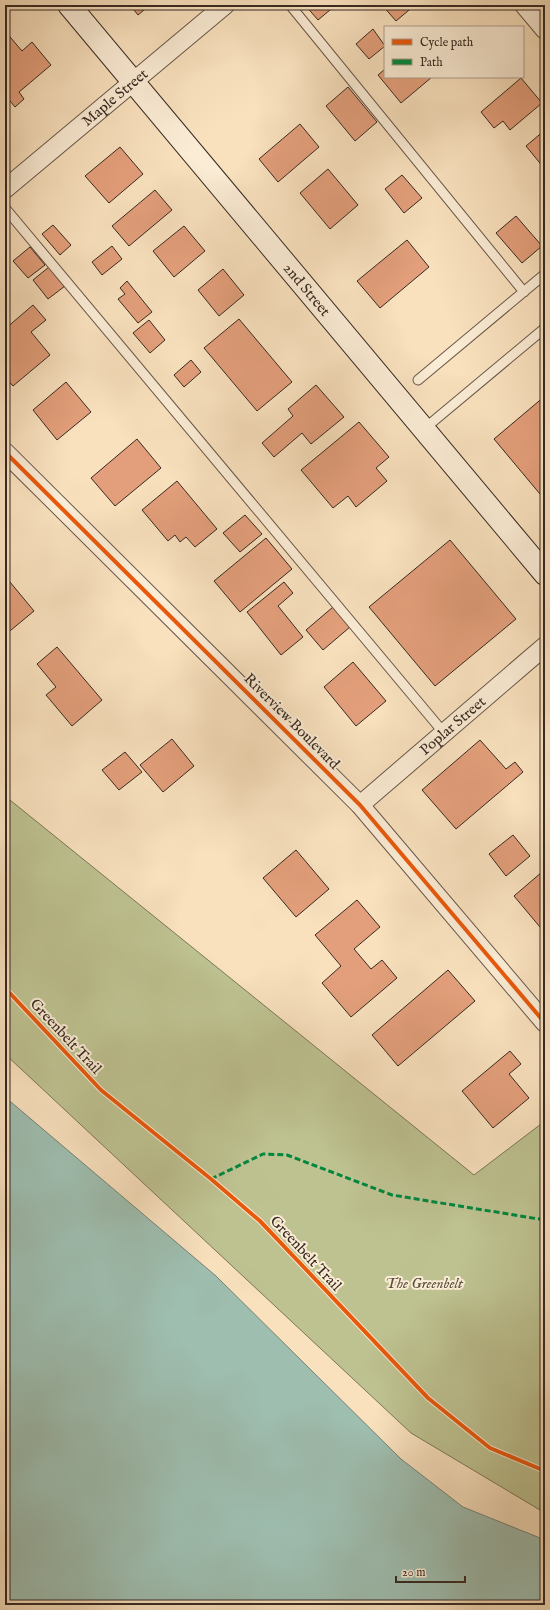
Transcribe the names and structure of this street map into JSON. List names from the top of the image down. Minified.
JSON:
{"streets":{"street":["Maple Street","2nd Street","Riverview Boulevard","Poplar Street"],"cycle path":["Greenbelt Trail"]},"crossings":[["Maple Street","2nd Street"],["Riverview Boulevard","Poplar Street"]],"parks":["The Greenbelt"],"legend":["Cycle path","Path"],"scale_bar":"20 m"}
